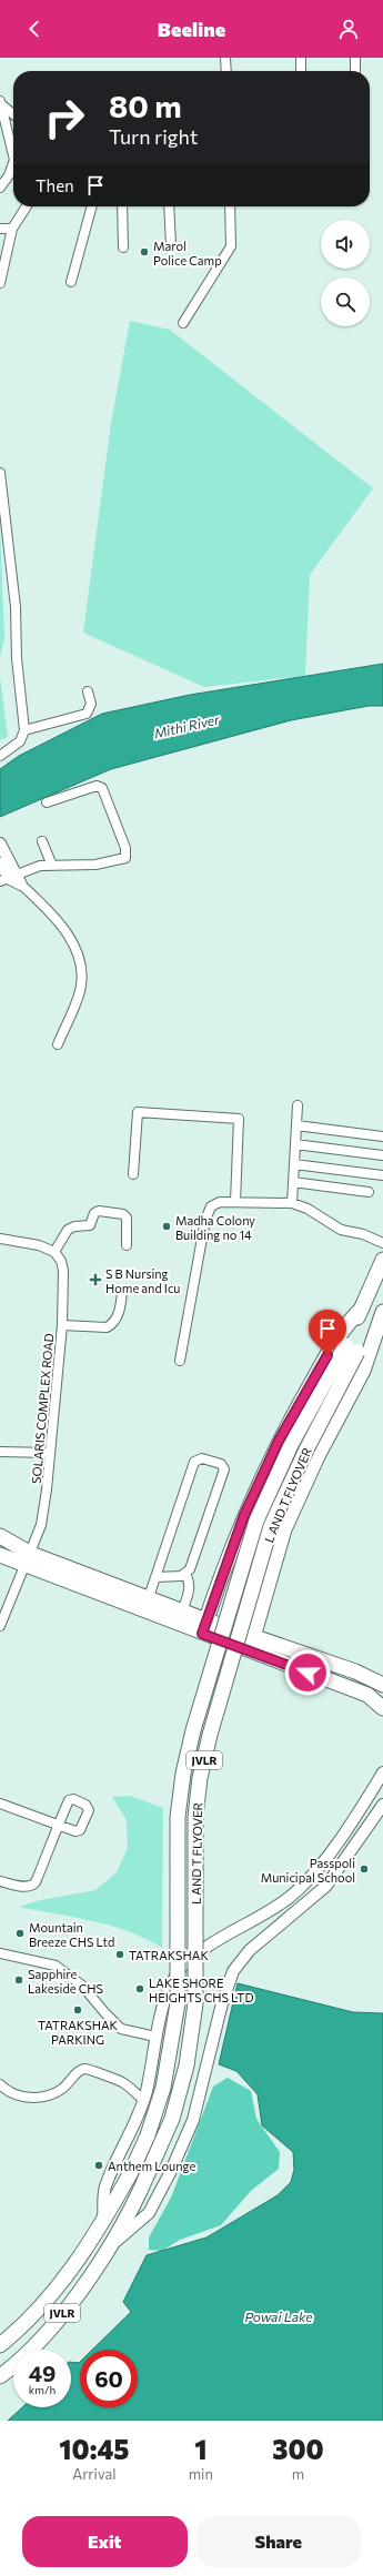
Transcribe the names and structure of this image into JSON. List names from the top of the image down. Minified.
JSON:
{"streets":{"main road":["L AND T FLYOVER","JVLR"],"street":["SOLARIS COMPLEX ROAD"]},"crossings":[["L AND T FLYOVER","JVLR"]],"water":["Mithi River","Powai Lake"],"places":{"other":["Marol Police Camp","Madha Colony Building no 14","Passpoli Municipal School","Mountain Breeze CHS Ltd","TATRAKSHAK","Sapphire Lakeside CHS","LAKE SHORE HEIGHTS CHS LTD","TATRAKSHAK PARKING","Anthem Lounge"],"health":["S B Nursing Home and Icu"]},"page":{"header":"Beeline","turn":["80 m","Turn right"],"then":"Then","speed":"49 km/h","limit":"60","eta":["10:45","Arrival","1","min","300","m"],"buttons":["Exit","Share"]}}
